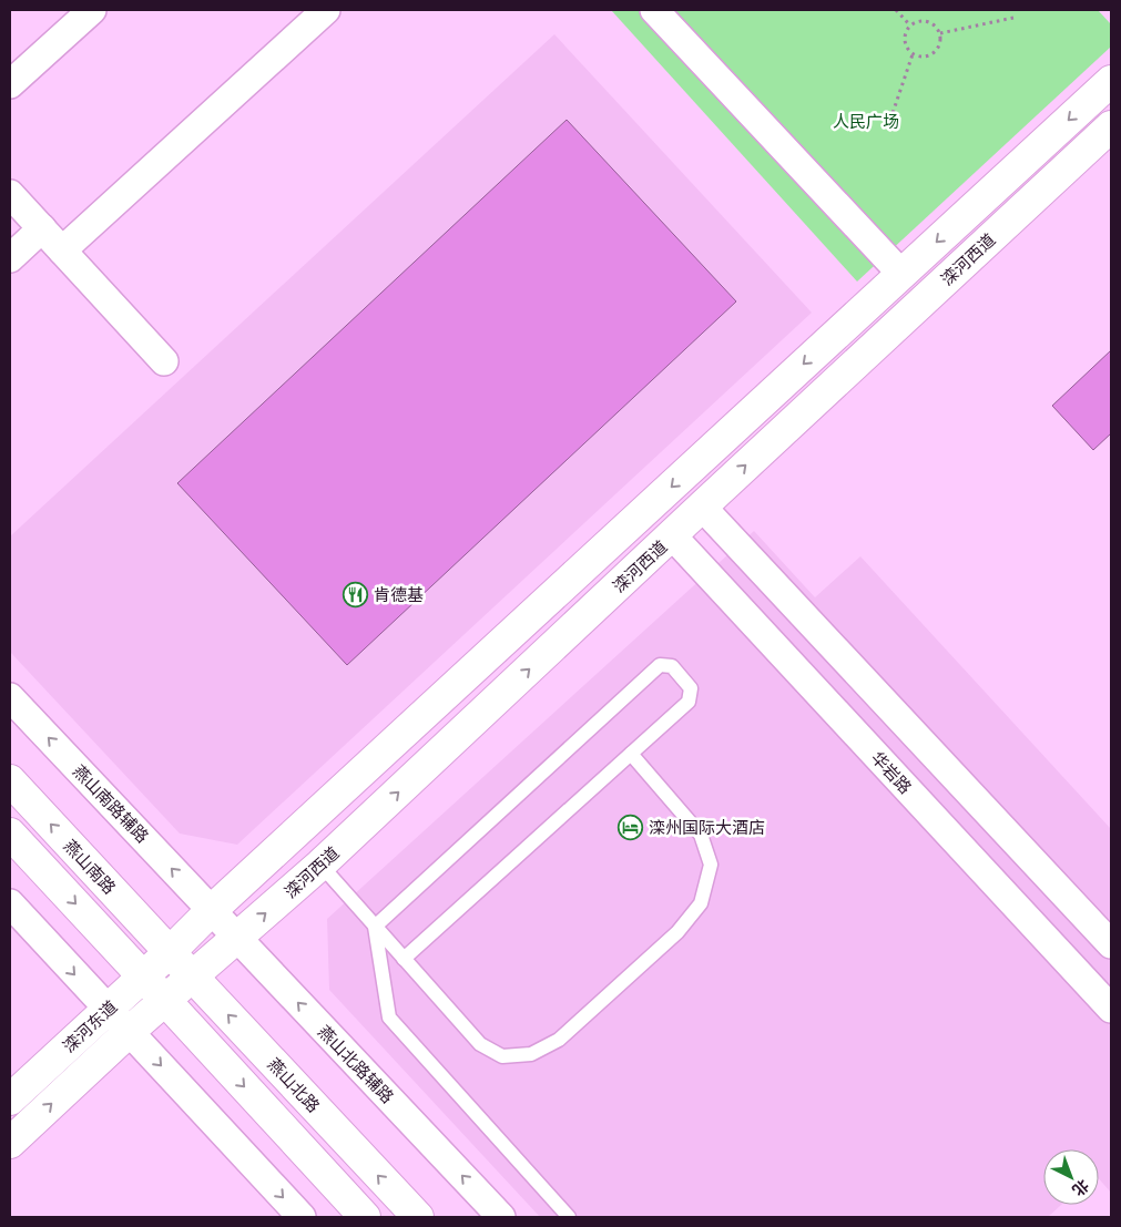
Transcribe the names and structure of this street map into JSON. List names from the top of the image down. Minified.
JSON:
{"streets":{"main road":["滦河西道","燕山南路","滦河东道","燕山北路"],"street":["华岩路","燕山南路辅路","燕山北路辅路"]},"crossings":[["滦河西道","华岩路"],["滦河西道","燕山南路辅路"],["滦河西道","燕山南路"],["滦河西道","滦河东道"],["滦河西道","燕山北路辅路"],["滦河西道","燕山北路"],["燕山南路辅路","燕山北路辅路"],["燕山南路","滦河东道"],["燕山南路","燕山北路"],["滦河东道","燕山北路"]],"parks":["人民广场"],"places":{"restaurant":["肯德基"],"hotel":["滦州国际大酒店"]},"north":"bottom right"}
